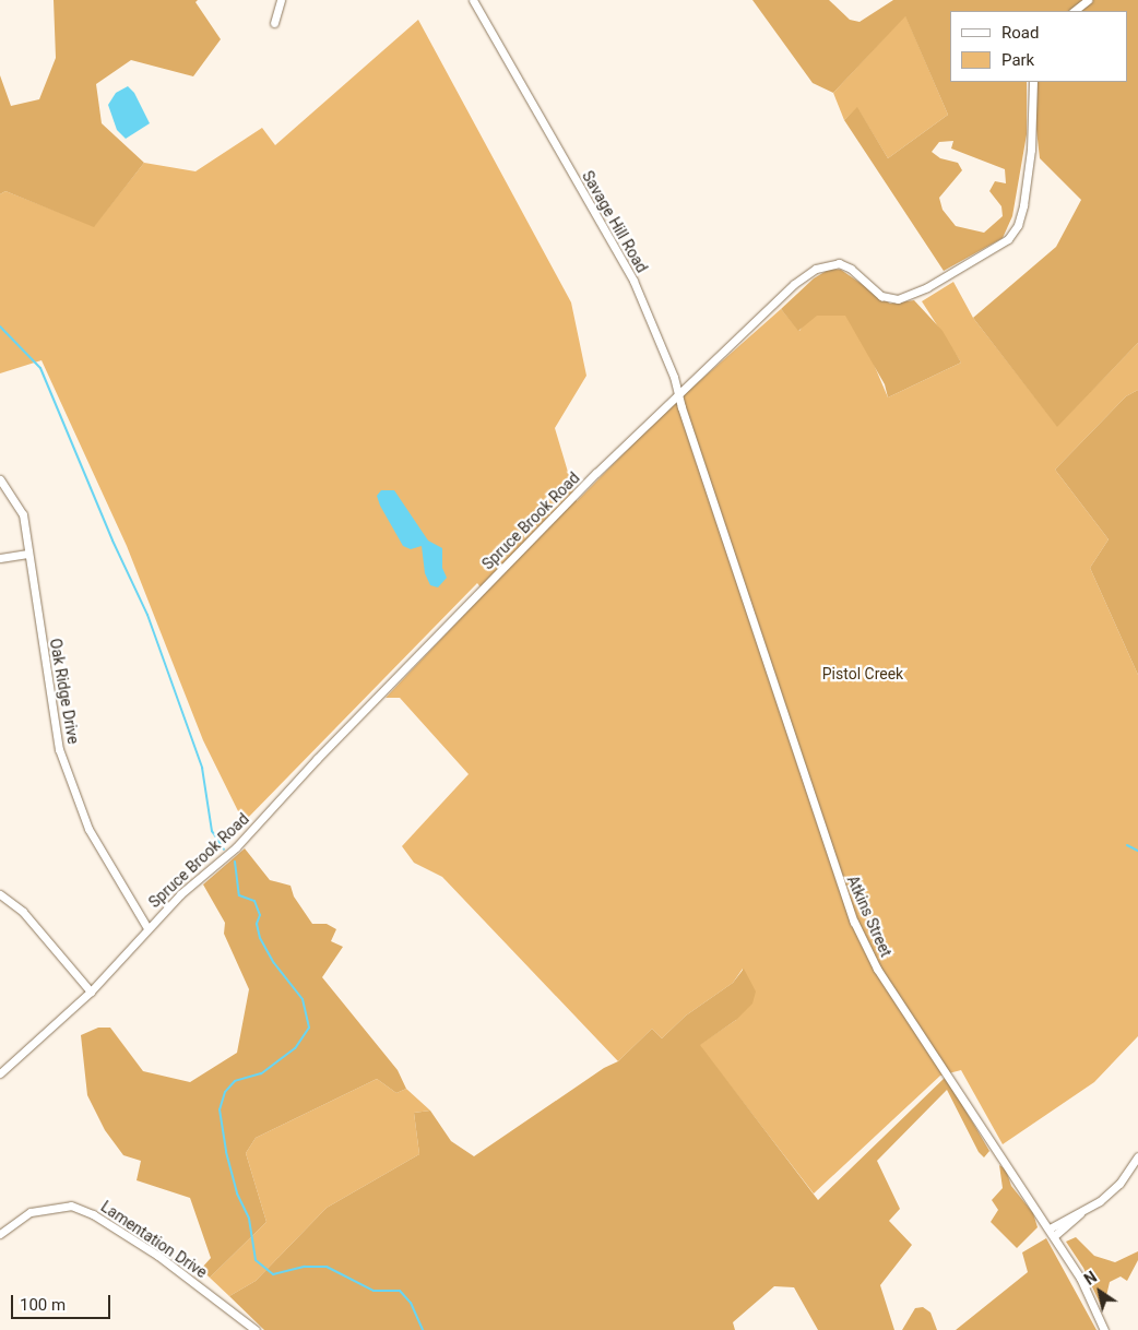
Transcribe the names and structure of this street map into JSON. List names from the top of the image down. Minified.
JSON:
{"streets":{"street":["Savage Hill Road","Spruce Brook Road","Oak Ridge Drive","Atkins Street","Lamentation Drive"]},"crossings":[["Savage Hill Road","Spruce Brook Road"],["Savage Hill Road","Atkins Street"],["Spruce Brook Road","Oak Ridge Drive"]],"parks":["Pistol Creek"],"legend":["Road","Park"],"scale_bar":"100 m","north":"top left"}
